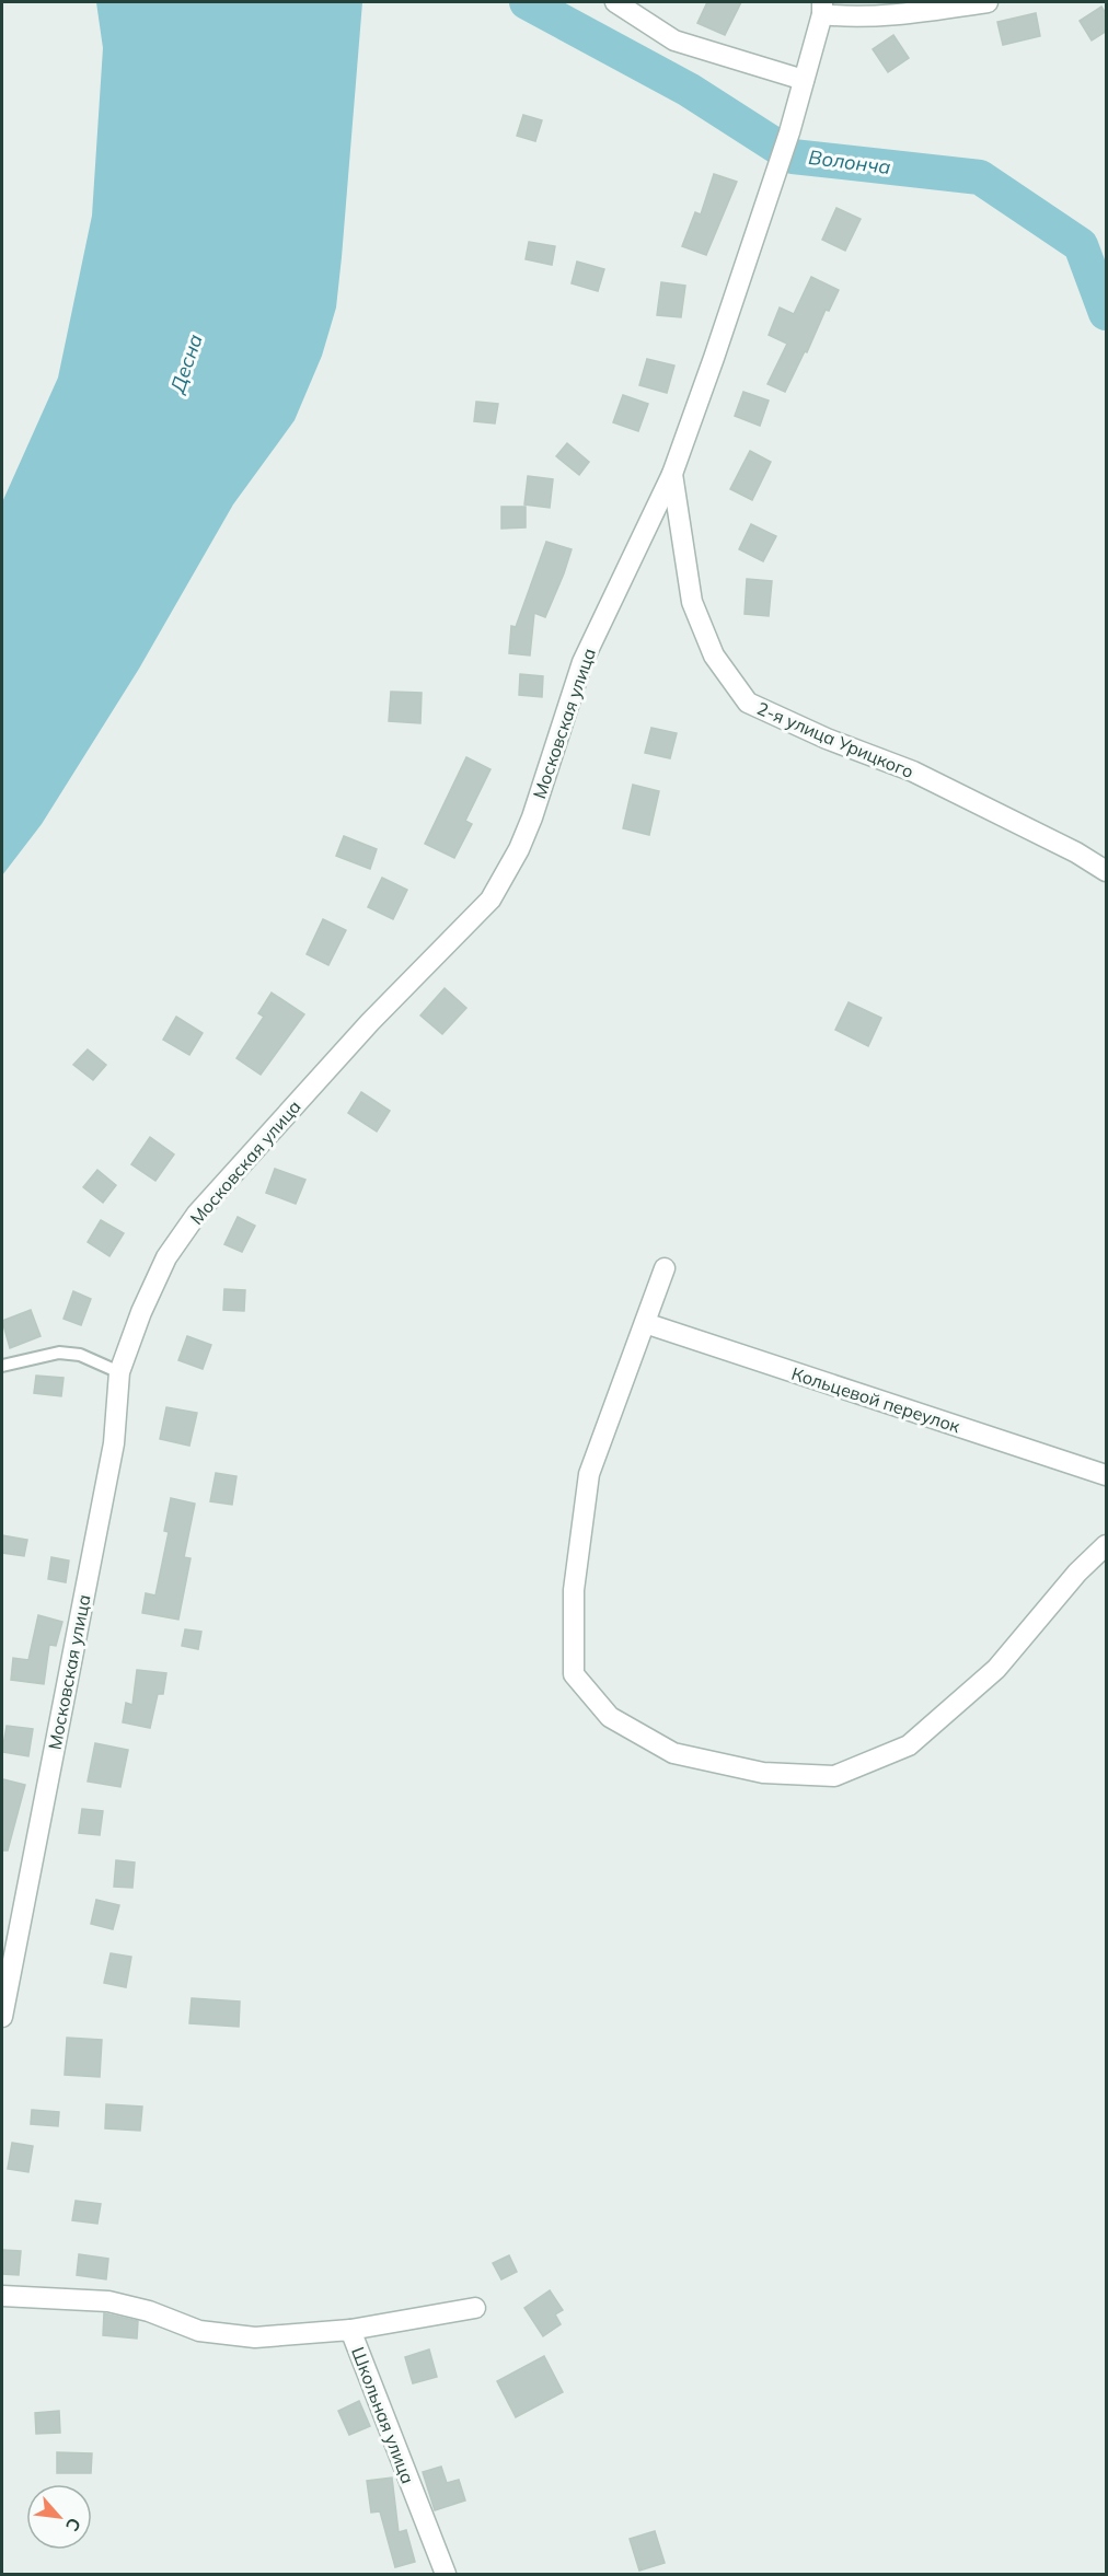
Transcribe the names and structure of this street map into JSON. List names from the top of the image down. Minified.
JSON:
{"streets":{"street":["Московская улица","2-я улица Урицкого","Кольцевой переулок","Школьная улица"]},"crossings":[["Московская улица","2-я улица Урицкого"]],"water":["Волонча","Десна"],"north":"bottom right"}
